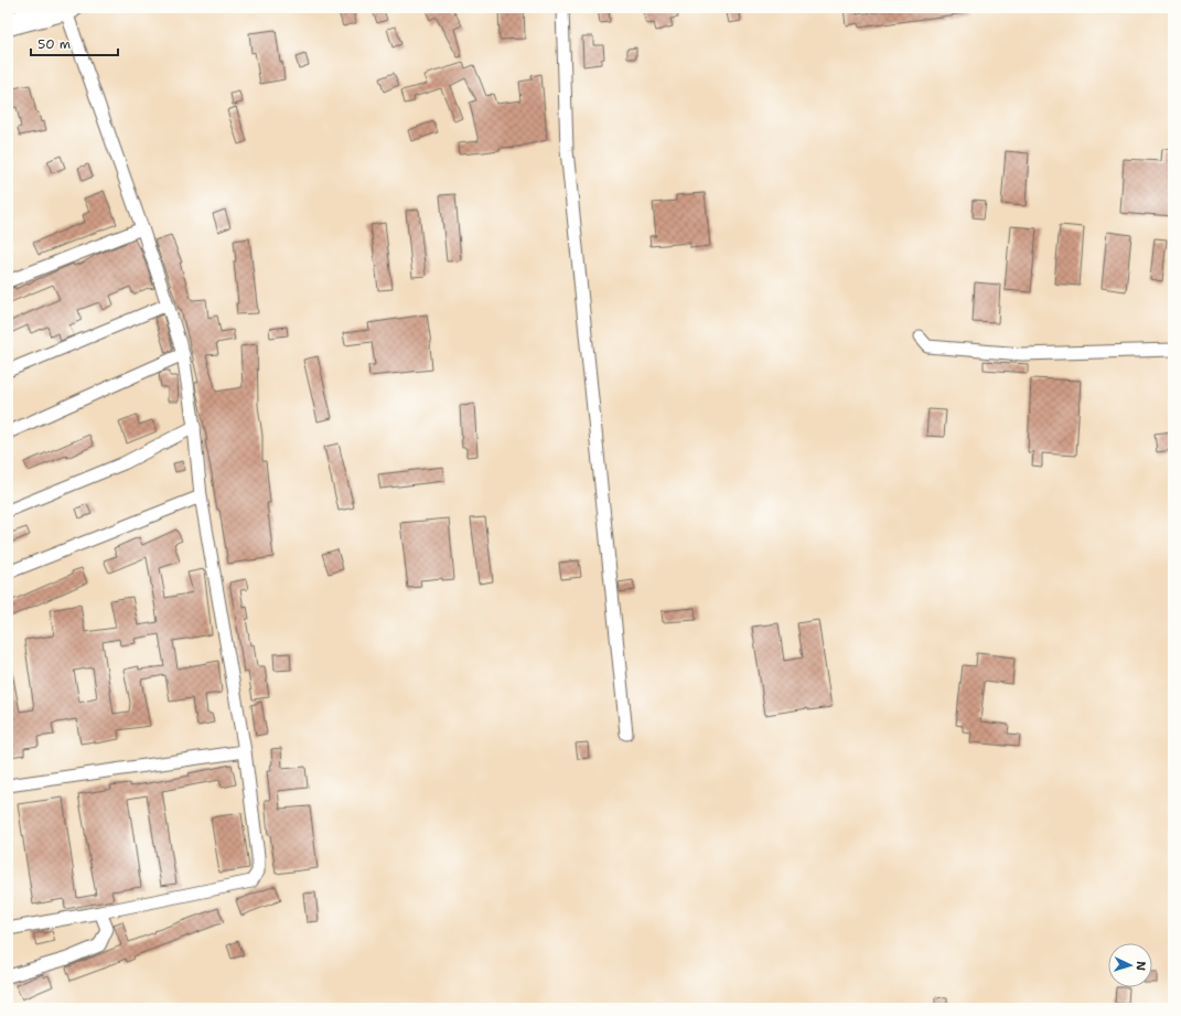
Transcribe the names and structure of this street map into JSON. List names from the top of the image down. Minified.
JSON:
{"scale_bar":"50 m","north":"right"}
